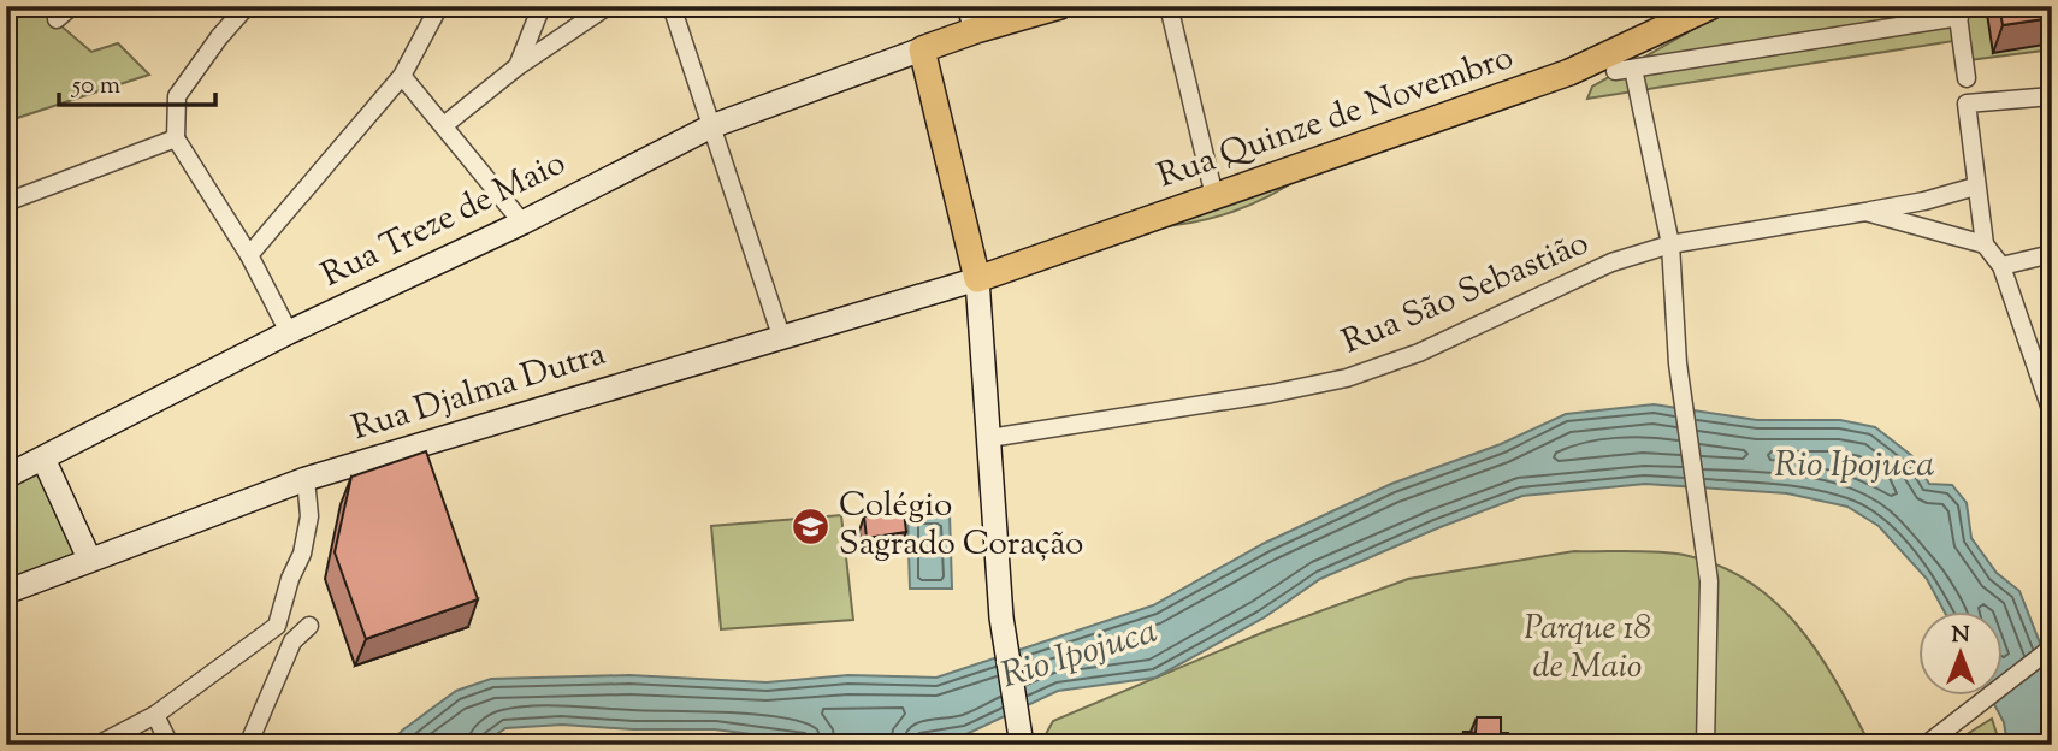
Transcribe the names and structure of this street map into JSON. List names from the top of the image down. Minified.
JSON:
{"streets":{"main road":["Rua Quinze de Novembro","Rua Treze de Maio","Rua Djalma Dutra"],"street":["Rua São Sebastião"]},"crossings":[["Rua Quinze de Novembro","Rua Djalma Dutra"]],"water":["Rio Ipojuca"],"parks":["Parque 18 de Maio"],"places":{"school or university":["Colégio Sagrado Coração"]},"scale_bar":"50 m","north":"top"}
